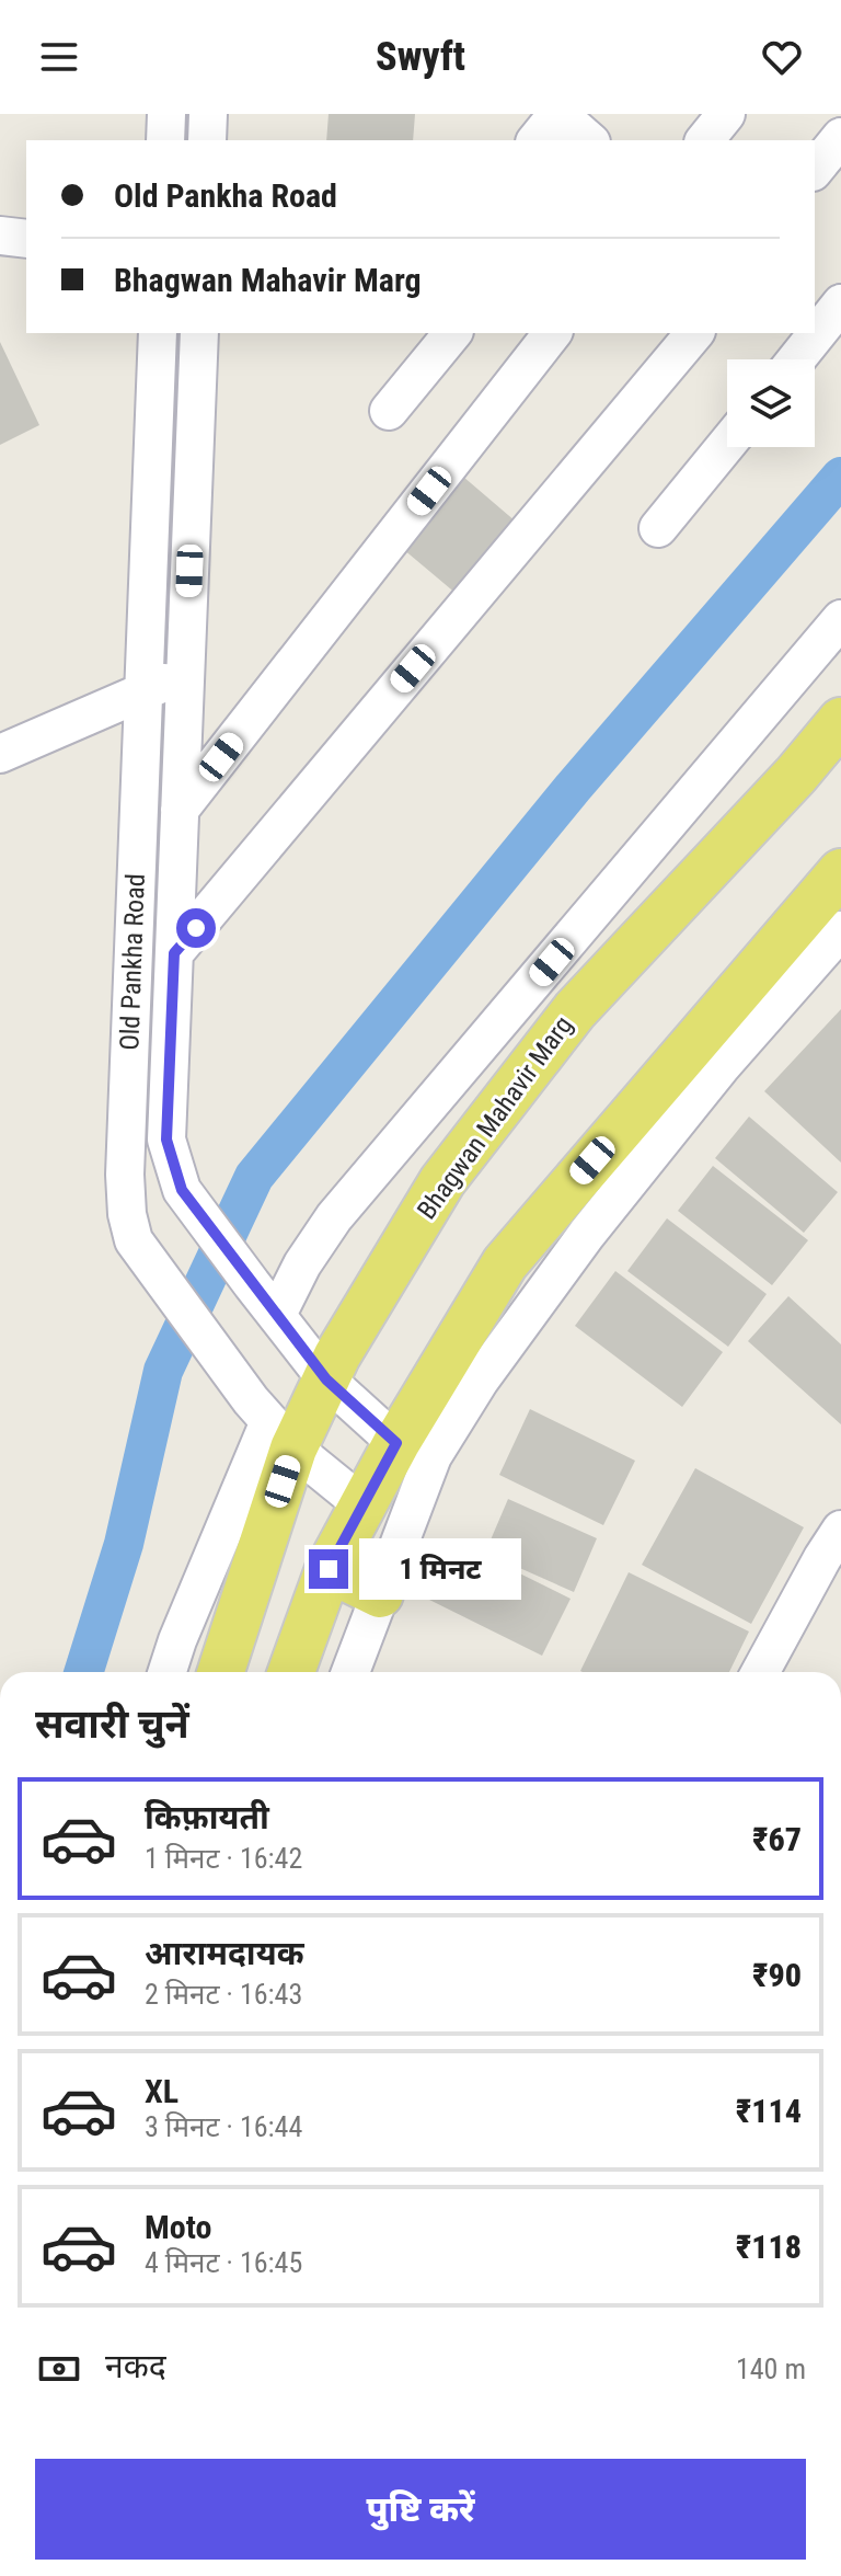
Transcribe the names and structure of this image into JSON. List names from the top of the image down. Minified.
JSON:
{"streets":{"main road":["Bhagwan Mahavir Marg"],"street":["Old Pankha Road"]},"crossings":[["Old Pankha Road","Bhagwan Mahavir Marg"]],"page":{"header":"Swyft","banner":["Old Pankha Road","Bhagwan Mahavir Marg"],"bubble":"1 मिनट","heading":"सवारी चुनें","list":[{"name":"किफ़ायती","note":"1 मिनट · 16:42","value":"₹67"},{"name":"आरामदायक","note":"2 मिनट · 16:43","value":"₹90"},{"name":"XL","note":"3 मिनट · 16:44","value":"₹114"},{"name":"Moto","note":"4 मिनट · 16:45","value":"₹118"}],"pay":["नकद","140 m"],"buttons":"पुष्टि करें"}}
